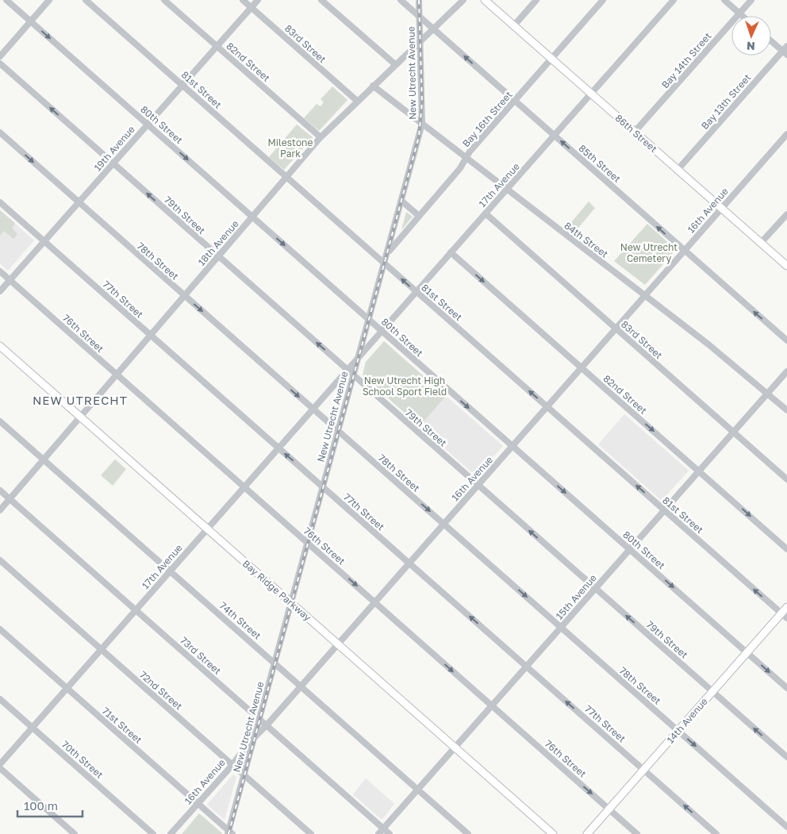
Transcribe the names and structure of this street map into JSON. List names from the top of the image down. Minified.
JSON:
{"streets":{"main road":["86th Street","Bay Ridge Parkway","14th Avenue"],"street":["83rd Street","Bay 14th Street","82nd Street","New Utrecht Avenue","81st Street","Bay 13th Street","Bay 16th Street","80th Street","19th Avenue","85th Street","17th Avenue","16th Avenue","79th Street","84th Street","18th Avenue","78th Street","77th Street","76th Street","15th Avenue","74th Street","73rd Street","72nd Street","71st Street","70th Street"]},"crossings":[["83rd Street","19th Avenue"],["83rd Street","17th Avenue"],["83rd Street","16th Avenue"],["83rd Street","18th Avenue"],["83rd Street","15th Avenue"],["Bay 14th Street","86th Street"],["82nd Street","19th Avenue"],["82nd Street","17th Avenue"],["82nd Street","16th Avenue"],["82nd Street","18th Avenue"],["82nd Street","15th Avenue"],["New Utrecht Avenue","81st Street"],["New Utrecht Avenue","Bay 16th Street"],["New Utrecht Avenue","80th Street"],["New Utrecht Avenue","85th Street"],["New Utrecht Avenue","17th Avenue"],["New Utrecht Avenue","16th Avenue"],["New Utrecht Avenue","79th Street"],["New Utrecht Avenue","84th Street"],["New Utrecht Avenue","18th Avenue"],["New Utrecht Avenue","78th Street"],["New Utrecht Avenue","77th Street"],["New Utrecht Avenue","76th Street"],["New Utrecht Avenue","Bay Ridge Parkway"],["New Utrecht Avenue","74th Street"],["New Utrecht Avenue","73rd Street"],["New Utrecht Avenue","72nd Street"],["New Utrecht Avenue","71st Street"],["81st Street","19th Avenue"],["81st Street","17th Avenue"],["81st Street","16th Avenue"],["81st Street","18th Avenue"],["81st Street","15th Avenue"],["81st Street","14th Avenue"],["Bay 13th Street","86th Street"],["Bay 16th Street","86th Street"],["Bay 16th Street","85th Street"],["Bay 16th Street","84th Street"],["80th Street","19th Avenue"],["80th Street","17th Avenue"],["80th Street","16th Avenue"],["80th Street","18th Avenue"],["80th Street","15th Avenue"],["80th Street","14th Avenue"],["86th Street","17th Avenue"],["86th Street","16th Avenue"],["19th Avenue","79th Street"],["19th Avenue","78th Street"],["19th Avenue","77th Street"],["19th Avenue","76th Street"],["85th Street","17th Avenue"],["85th Street","16th Avenue"],["85th Street","18th Avenue"],["17th Avenue","79th Street"],["17th Avenue","84th Street"],["17th Avenue","78th Street"],["17th Avenue","77th Street"],["17th Avenue","76th Street"],["17th Avenue","Bay Ridge Parkway"],["17th Avenue","74th Street"],["17th Avenue","73rd Street"],["17th Avenue","72nd Street"],["17th Avenue","71st Street"],["17th Avenue","70th Street"],["16th Avenue","79th Street"],["16th Avenue","84th Street"],["16th Avenue","78th Street"],["16th Avenue","77th Street"],["16th Avenue","76th Street"],["16th Avenue","Bay Ridge Parkway"],["16th Avenue","74th Street"],["16th Avenue","73rd Street"],["16th Avenue","72nd Street"],["16th Avenue","71st Street"],["79th Street","18th Avenue"],["79th Street","15th Avenue"],["79th Street","14th Avenue"],["84th Street","18th Avenue"],["84th Street","15th Avenue"],["18th Avenue","78th Street"],["18th Avenue","77th Street"],["18th Avenue","76th Street"],["18th Avenue","Bay Ridge Parkway"],["18th Avenue","74th Street"],["18th Avenue","73rd Street"],["78th Street","15th Avenue"],["78th Street","14th Avenue"],["77th Street","15th Avenue"],["77th Street","14th Avenue"],["76th Street","15th Avenue"],["76th Street","14th Avenue"],["Bay Ridge Parkway","15th Avenue"],["15th Avenue","74th Street"],["15th Avenue","73rd Street"]],"one_way":["82nd Street","81st Street","80th Street","85th Street","79th Street","78th Street","77th Street","76th Street"],"districts":["NEW UTRECHT"],"parks":["Milestone Park","New Utrecht Cemetery","New Utrecht High School Sport Field"],"scale_bar":"100 m","north":"bottom"}
